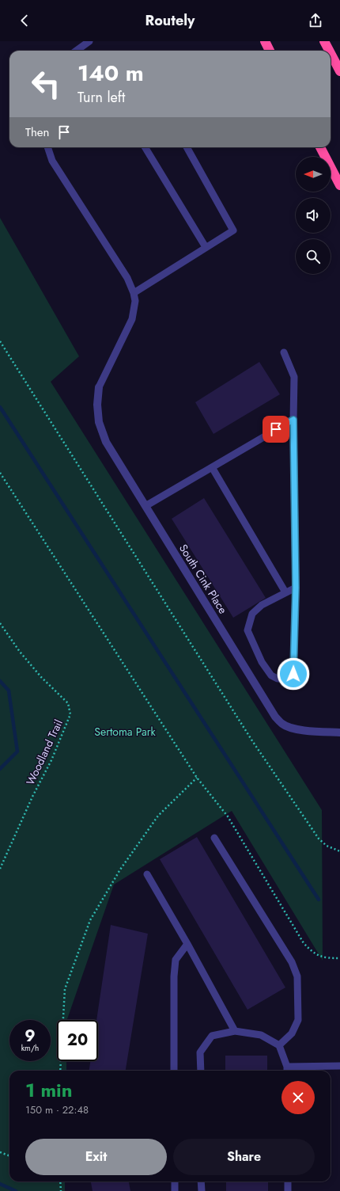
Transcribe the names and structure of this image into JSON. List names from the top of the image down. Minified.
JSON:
{"streets":{"street":["South Cink Place"],"path":["Woodland Trail"]},"parks":["Sertoma Park"],"north":"left","page":{"header":"Routely","turn":["140 m","Turn left"],"then":"Then","speed":"9 km/h","limit":"20","heading":["1 min","150 m · 22:48"],"buttons":["Exit","Share"]}}
